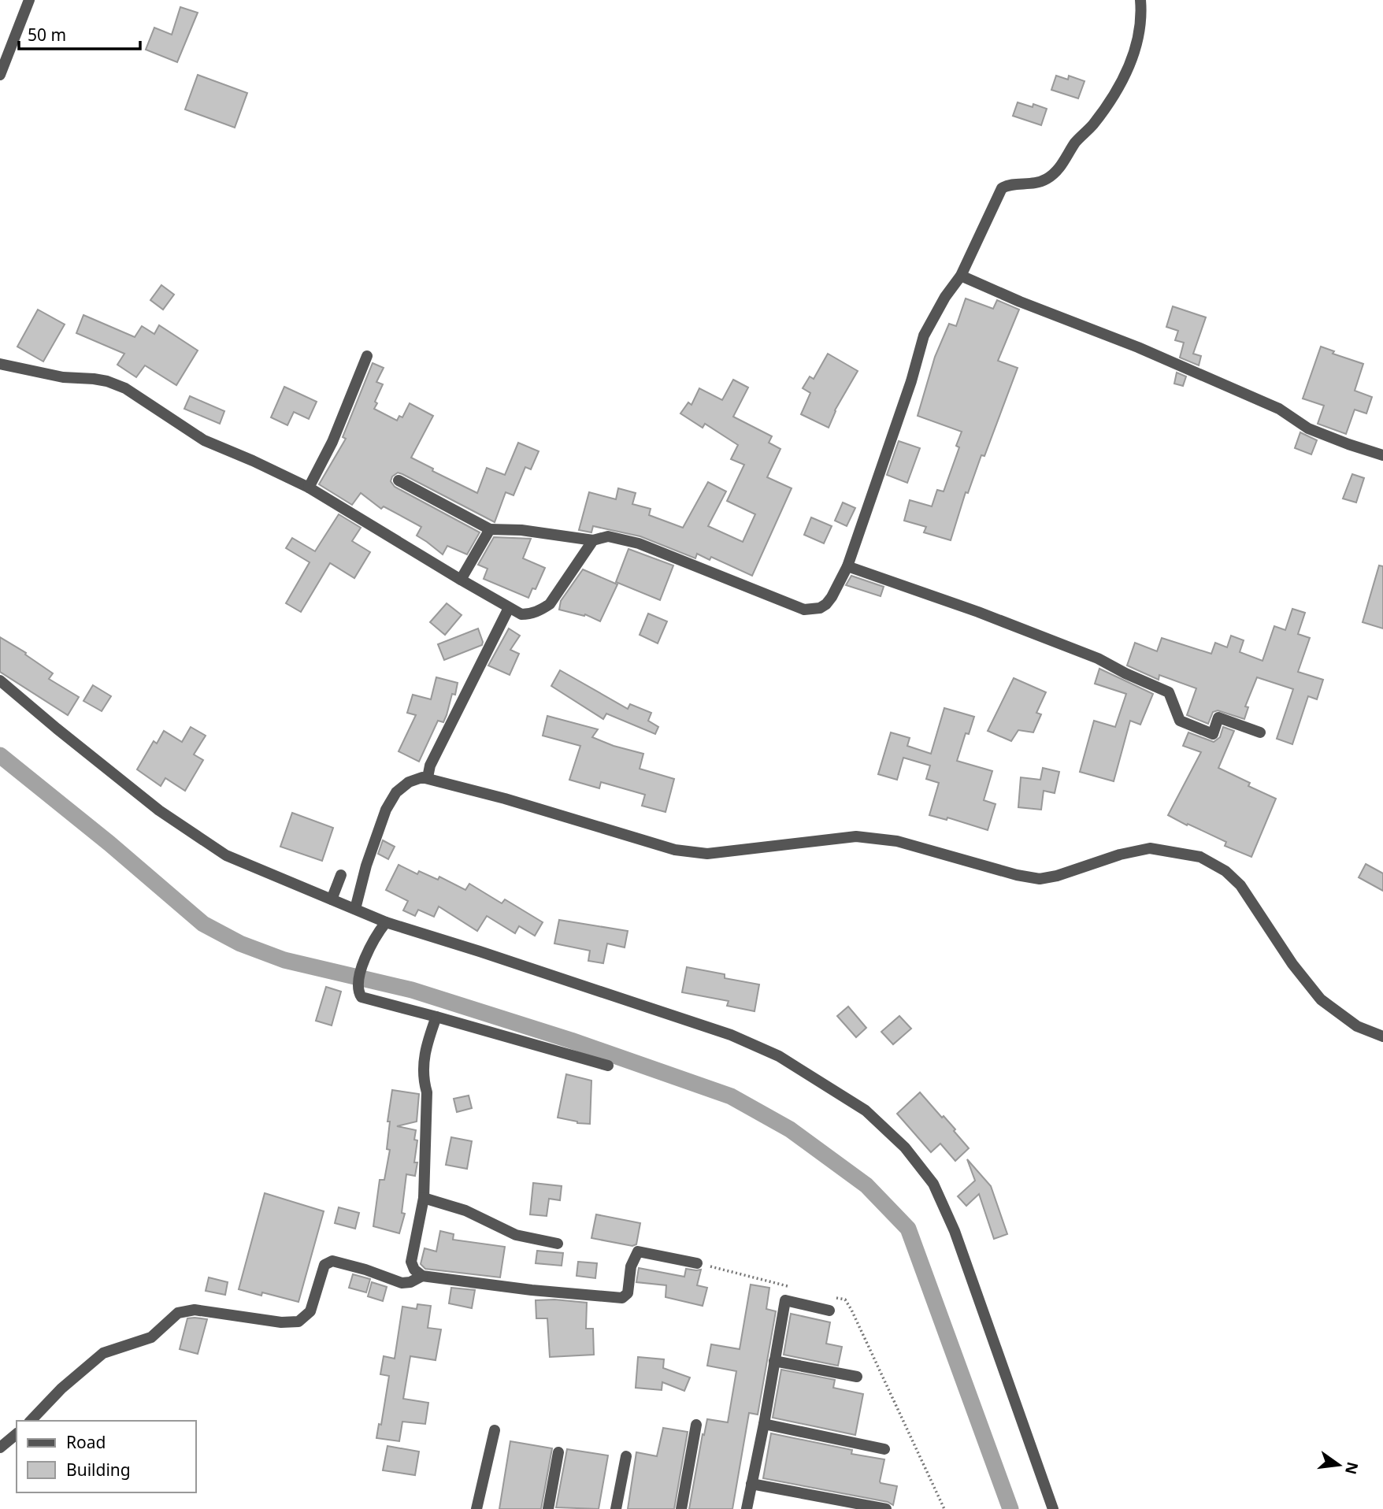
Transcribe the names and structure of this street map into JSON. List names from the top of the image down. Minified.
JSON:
{"legend":["Road","Building"],"scale_bar":"50 m","north":"right"}
